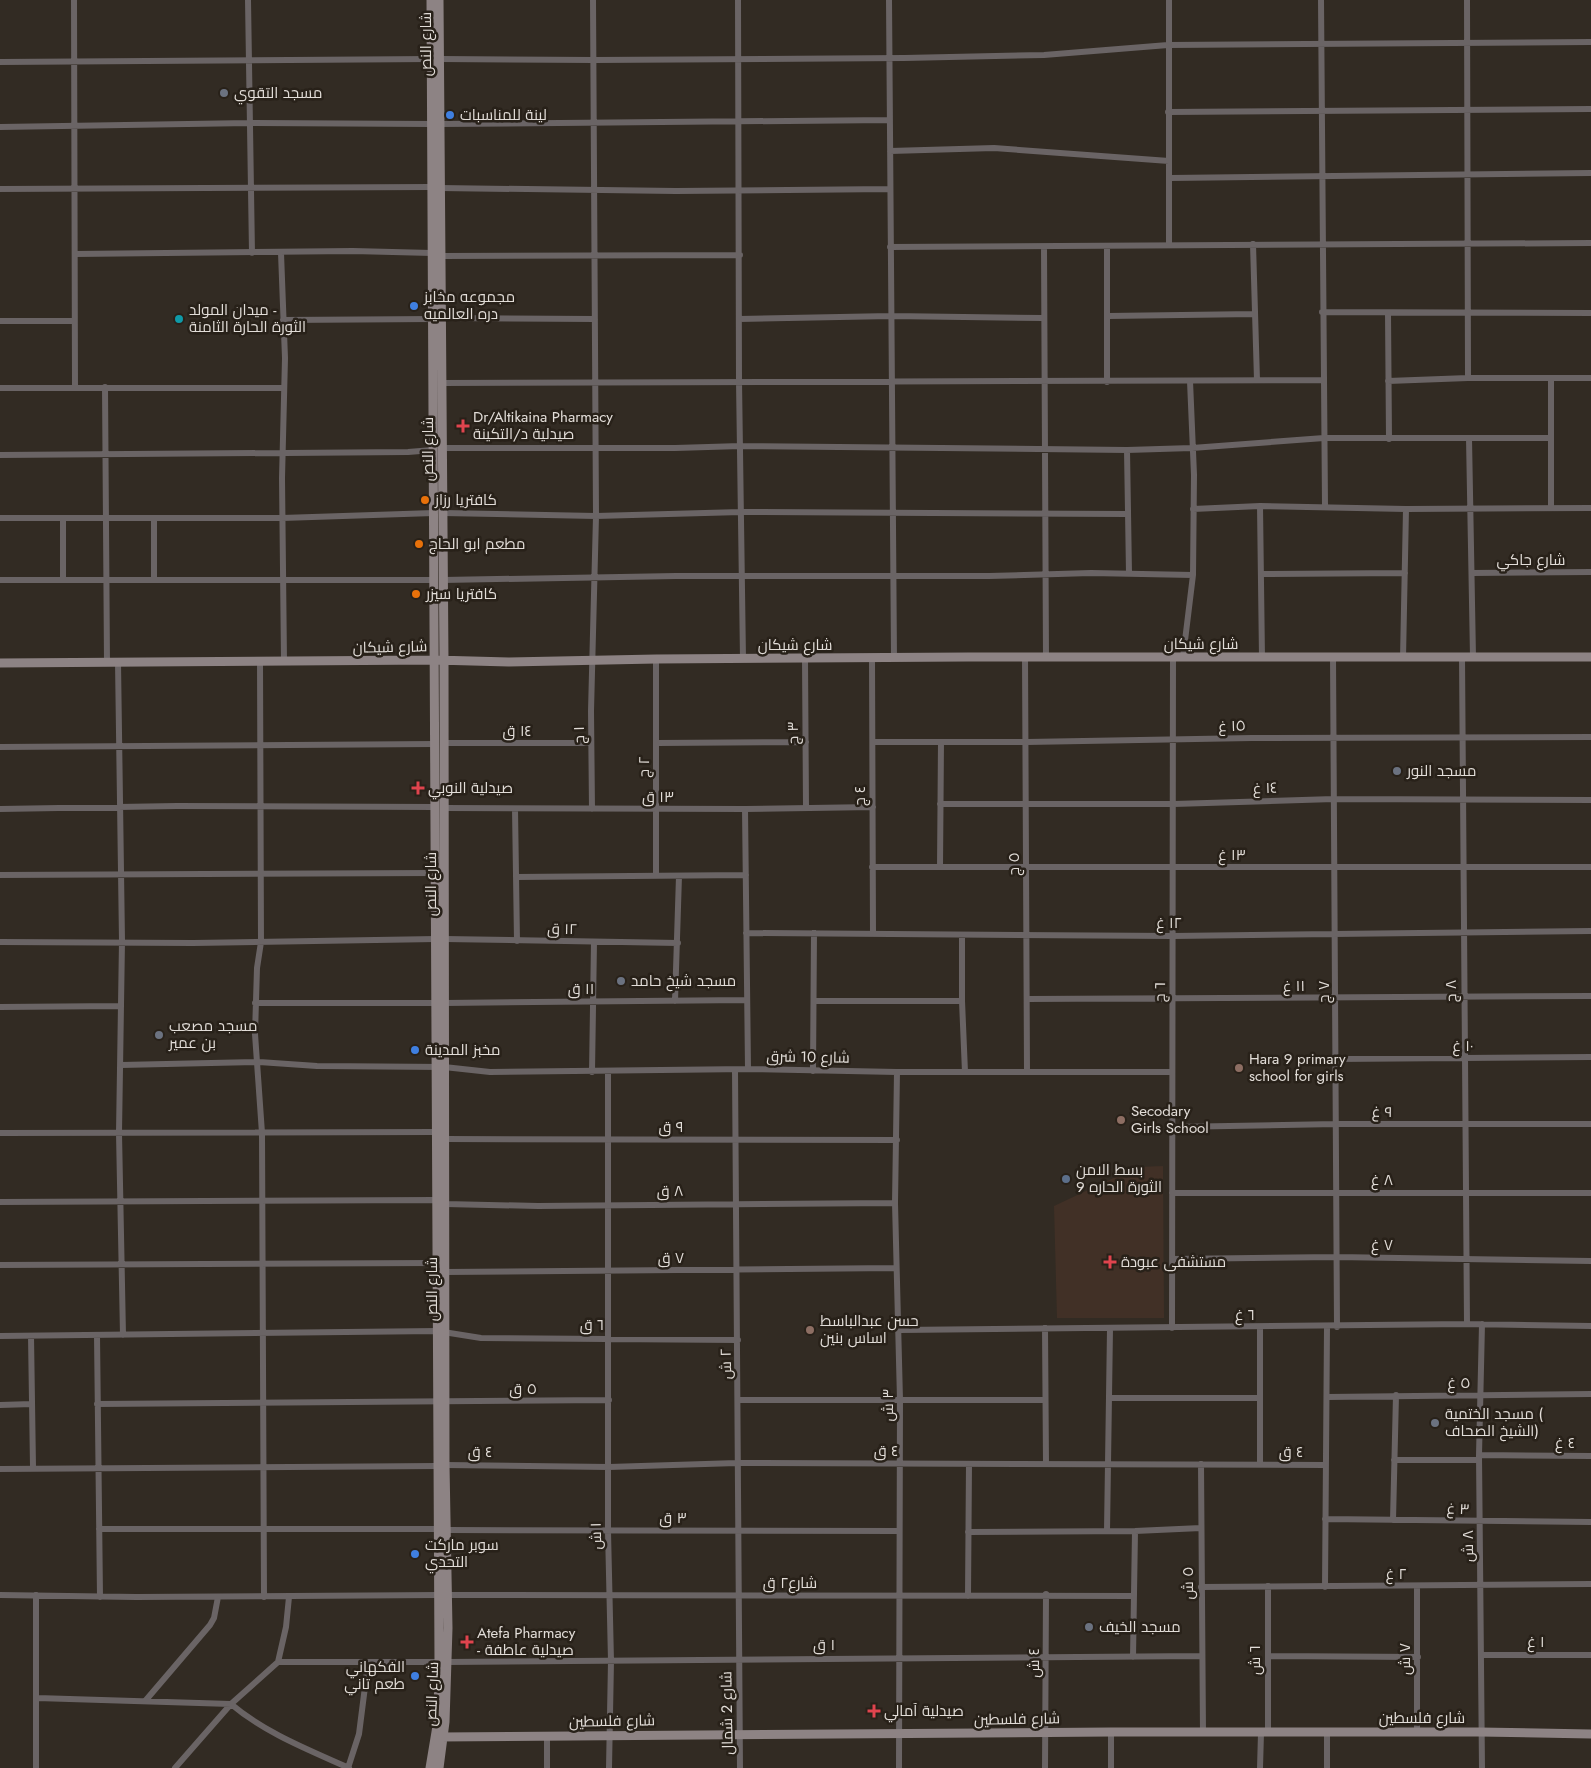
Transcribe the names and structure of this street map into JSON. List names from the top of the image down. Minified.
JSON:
{"streets":{"main road":["شارع النص","شارع شيكان","شارع فلسطين"],"street":["شارع جاكي","١٥ غ","١٤ ق","٣ ج","١ ج","٢ ج","١٤ غ","٤ ج","١٣ ق","١٣ غ","٥ ج","١٢ غ","١٢ ق","١١ غ","١١ ق","٨ ج","٦ ج","٧ ج","١٠ غ","شارع 10 شرق","٩ غ","٩ ق","٨ غ","٨ ق","٧ غ","٧ ق","٦ غ","٦ ق","٢ ش","٥ غ","٥ ق","٣ ش","٤ غ","٤ ق","٣ غ","٣ ق","١ ش","٨ ش","٢ غ","شارع٢ ق","٥ ش","١ غ","١ ق","٧ ش","٦ ش","٤ ش","شارع 2 شمال"]},"crossings":[["شارع النص","شارع شيكان"],["شارع النص","١٤ ق"],["شارع النص","١٣ ق"],["شارع النص","١٢ ق"],["شارع النص","١١ ق"],["شارع النص","شارع 10 شرق"],["شارع النص","٩ ق"],["شارع النص","٨ ق"],["شارع النص","٧ ق"],["شارع النص","٦ ق"],["شارع النص","٥ ق"],["شارع النص","٤ ق"],["شارع النص","٣ ق"],["شارع النص","شارع٢ ق"],["شارع النص","١ ق"],["شارع النص","شارع فلسطين"],["شارع شيكان","٣ ج"],["شارع شيكان","١ ج"],["شارع شيكان","٢ ج"],["شارع شيكان","٤ ج"],["شارع شيكان","٥ ج"],["شارع شيكان","٨ ج"],["شارع شيكان","٦ ج"],["شارع شيكان","٧ ج"],["١٥ غ","٤ ج"],["١٥ غ","٥ ج"],["١٥ غ","٨ ج"],["١٥ غ","٦ ج"],["١٥ غ","٧ ج"],["١٤ ق","١ ج"],["٣ ج","١٣ ق"],["١ ج","١٣ ق"],["٢ ج","١٣ ق"],["١٤ غ","٥ ج"],["١٤ غ","٨ ج"],["١٤ غ","٦ ج"],["١٤ غ","٧ ج"],["٤ ج","١٣ ق"],["٤ ج","١٣ غ"],["٤ ج","١٢ غ"],["١٣ غ","٥ ج"],["١٣ غ","٨ ج"],["١٣ غ","٦ ج"],["١٣ غ","٧ ج"],["٥ ج","١٢ غ"],["٥ ج","١١ غ"],["٥ ج","شارع 10 شرق"],["١٢ غ","٨ ج"],["١٢ غ","٦ ج"],["١٢ غ","٧ ج"],["١١ غ","٨ ج"],["١١ غ","٦ ج"],["١١ غ","٧ ج"],["٨ ج","١٠ غ"],["٨ ج","٩ غ"],["٨ ج","٨ غ"],["٨ ج","٧ غ"],["٨ ج","٦ غ"],["٦ ج","شارع 10 شرق"],["٦ ج","٩ غ"],["٦ ج","٨ غ"],["٦ ج","٧ غ"],["٦ ج","٦ غ"],["٧ ج","١٠ غ"],["٧ ج","٩ غ"],["٧ ج","٨ غ"],["٧ ج","٧ غ"],["٧ ج","٦ غ"],["شارع 10 شرق","٢ ش"],["شارع 10 شرق","٣ ش"],["شارع 10 شرق","١ ش"],["٩ ق","٢ ش"],["٩ ق","٣ ش"],["٩ ق","١ ش"],["٨ ق","٢ ش"],["٨ ق","٣ ش"],["٨ ق","١ ش"],["٧ ق","٢ ش"],["٧ ق","٣ ش"],["٧ ق","١ ش"],["٦ غ","٣ ش"],["٦ غ","٨ ش"],["٦ ق","٢ ش"],["٦ ق","١ ش"],["٢ ش","٤ ق"],["٢ ش","٣ ق"],["٢ ش","شارع٢ ق"],["٢ ش","١ ق"],["٢ ش","شارع 2 شمال"],["٥ غ","٨ ش"],["٥ ق","١ ش"],["٣ ش","٤ ق"],["٣ ش","٣ ق"],["٣ ش","شارع٢ ق"],["٣ ش","١ ق"],["٣ ش","شارع فلسطين"],["٤ غ","٨ ش"],["٤ ق","١ ش"],["٤ ق","٥ ش"],["٣ غ","٨ ش"],["٣ ق","١ ش"],["١ ش","شارع٢ ق"],["١ ش","١ ق"],["١ ش","شارع فلسطين"],["٨ ش","٢ غ"],["٨ ش","١ غ"],["٨ ش","شارع فلسطين"],["٢ غ","٥ ش"],["٢ غ","٧ ش"],["٢ غ","٦ ش"],["شارع٢ ق","٤ ش"],["٥ ش","١ ق"],["٥ ش","شارع فلسطين"],["١ ق","٤ ش"],["١ ق","شارع 2 شمال"],["٧ ش","شارع فلسطين"],["٦ ش","شارع فلسطين"],["٤ ش","شارع فلسطين"],["شارع 2 شمال","شارع فلسطين"]],"places":{"other":["مسجد التقوي","لينة للمناسبات","مجموعه مخابز دره العالميه","ميدان المولد - الثورة الحارة الثامنة","كافتريا رزاز","مطعم ابو الحاج","كافتريا سيزر","مسجد النور","مسجد شيخ حامد","مسجد مصعب بن عمير","مخبز المدينة","Hara 9 primary school for girls","Secodary Girls School","بسط الامن الثورة الحاره 9","حسن عبدالباسط اساس بنين","مسجد الختمية ( الشيخ الصحاف)","سوبر ماركت التحدي","مسجد الخيف","الفكهاني طعم تاني"],"health":["Dr/Altikaina Pharmacy صيدلية د/التكينة","صيدلية النوبي","مستشفى عبودة","Atefa Pharmacy - صيدلية عاطفة","صيدلية آمالي"]}}
